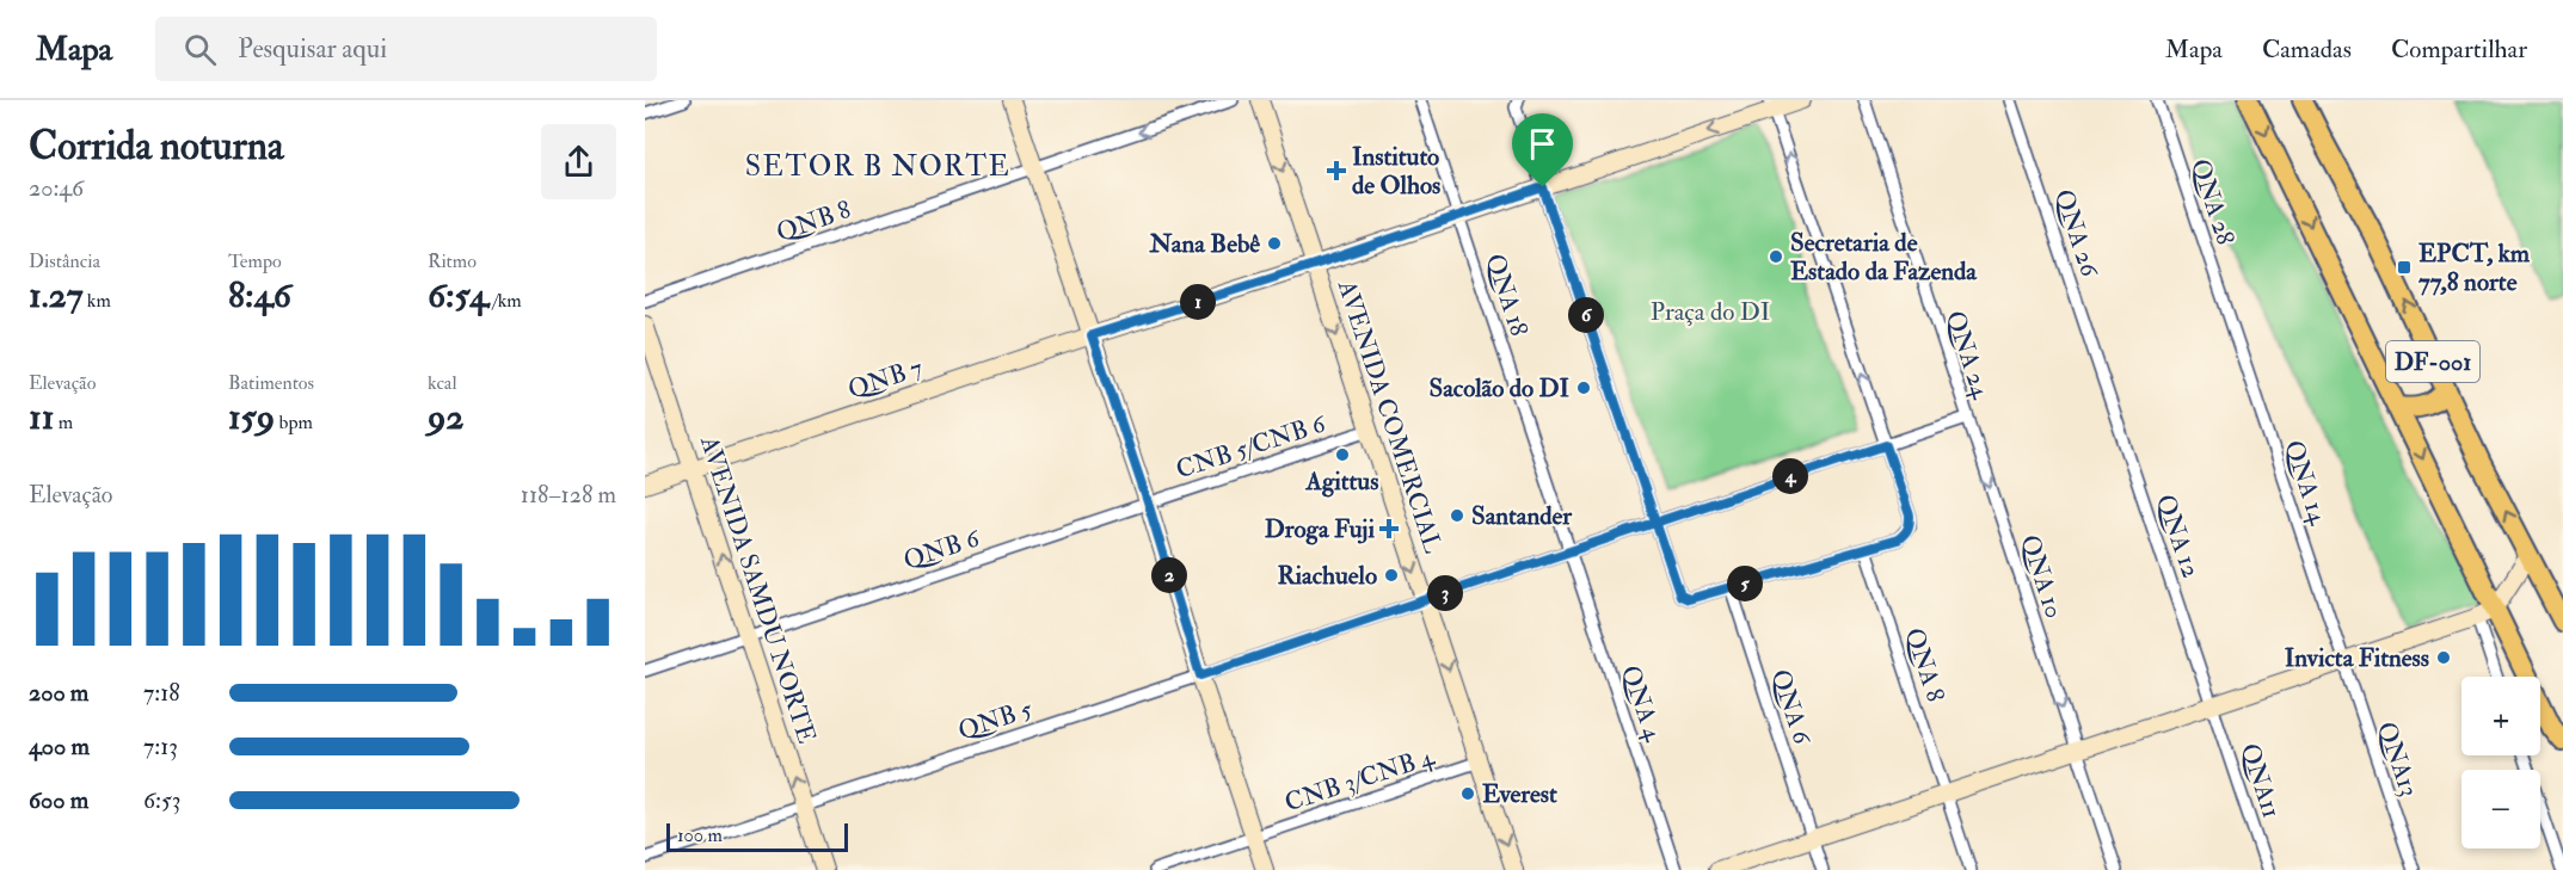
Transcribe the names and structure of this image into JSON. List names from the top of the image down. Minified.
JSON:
{"streets":{"highway":["DF-001"],"street":["QNA 28","QNB 8","QNA 26","QNA 18","QNA 24","QNB 7","AVENIDA COMERCIAL","CNB 5/CNB 6","QNA 14","QNA 12","QNB 6","QNA 10","AVENIDA SAMDU NORTE","QNA 8","QNA 4","QNA 6","QNB 5","QNA13","CNB 3/CNB 4","QNA11"]},"crossings":[["QNA 28","QNA 14"],["QNA 26","QNA 12"],["QNA 18","QNB 7"],["QNA 18","QNA 4"],["QNA 18","QNB 5"],["QNA 24","QNA 10"],["QNA 24","QNB 5"],["QNB 7","AVENIDA COMERCIAL"],["QNB 7","AVENIDA SAMDU NORTE"],["AVENIDA COMERCIAL","CNB 5/CNB 6"],["AVENIDA COMERCIAL","QNB 5"],["AVENIDA COMERCIAL","CNB 3/CNB 4"],["CNB 5/CNB 6","QNB 6"],["QNA 14","QNA13"],["QNA 12","QNA11"],["QNB 6","AVENIDA SAMDU NORTE"],["QNA 10","QNB 5"],["AVENIDA SAMDU NORTE","QNB 5"],["QNA 4","QNB 5"]],"one_way":["AVENIDA COMERCIAL","QNA 10","AVENIDA SAMDU NORTE"],"districts":["SETOR B NORTE"],"parks":["Praça do DI"],"places":{"health":["Instituto de Olhos","Droga Fuji"],"other":["Nana Bebê","Secretaria de Estado da Fazenda","Sacolão do DI","Agittus","Santander","Riachuelo","Invicta Fitness","Everest"],"transit":["EPCT, km 77,8 norte"]},"scale_bar":"100 m","page":{"header":"Mapa","search":"Pesquisar aqui","nav":["Mapa","Camadas","Compartilhar"],"heading":["Corrida noturna","20:46"],"stats":[["Distância","1.27 km"],["Tempo","8:46"],["Ritmo","6:54 /km"],["Elevação","11 m"],["Batimentos","159 bpm"],["kcal","92"]],"pins":["1","6","4","2","5","3"],"chart":["Elevação","118–128 m"],"list":[{"name":"200 m","note":"7:18"},{"name":"400 m","note":"7:13"},{"name":"600 m","note":"6:53"}],"map_buttons":["+","−"],"scale":"100 m"}}
